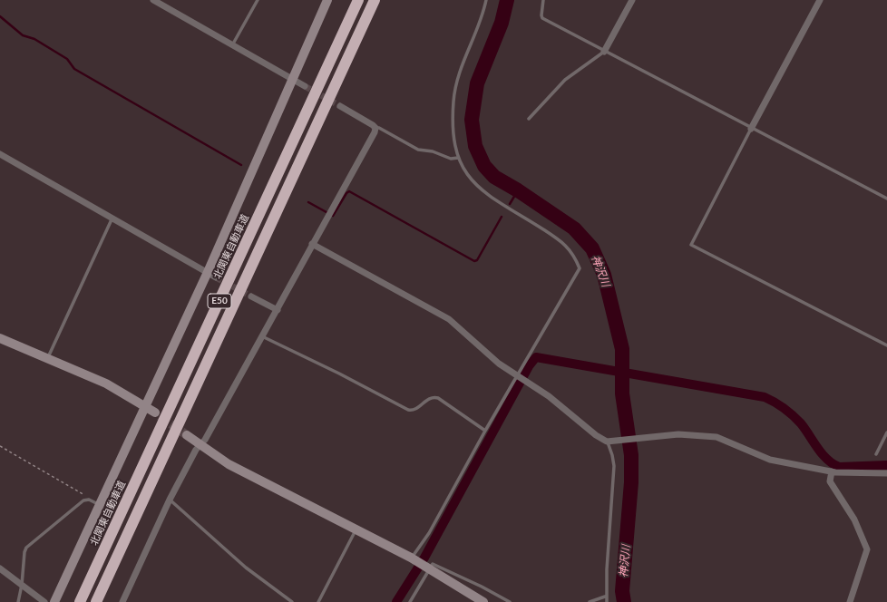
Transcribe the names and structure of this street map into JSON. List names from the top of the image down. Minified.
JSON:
{"streets":{"highway":["北関東自動車道","E50"]},"water":["神沢川"]}
